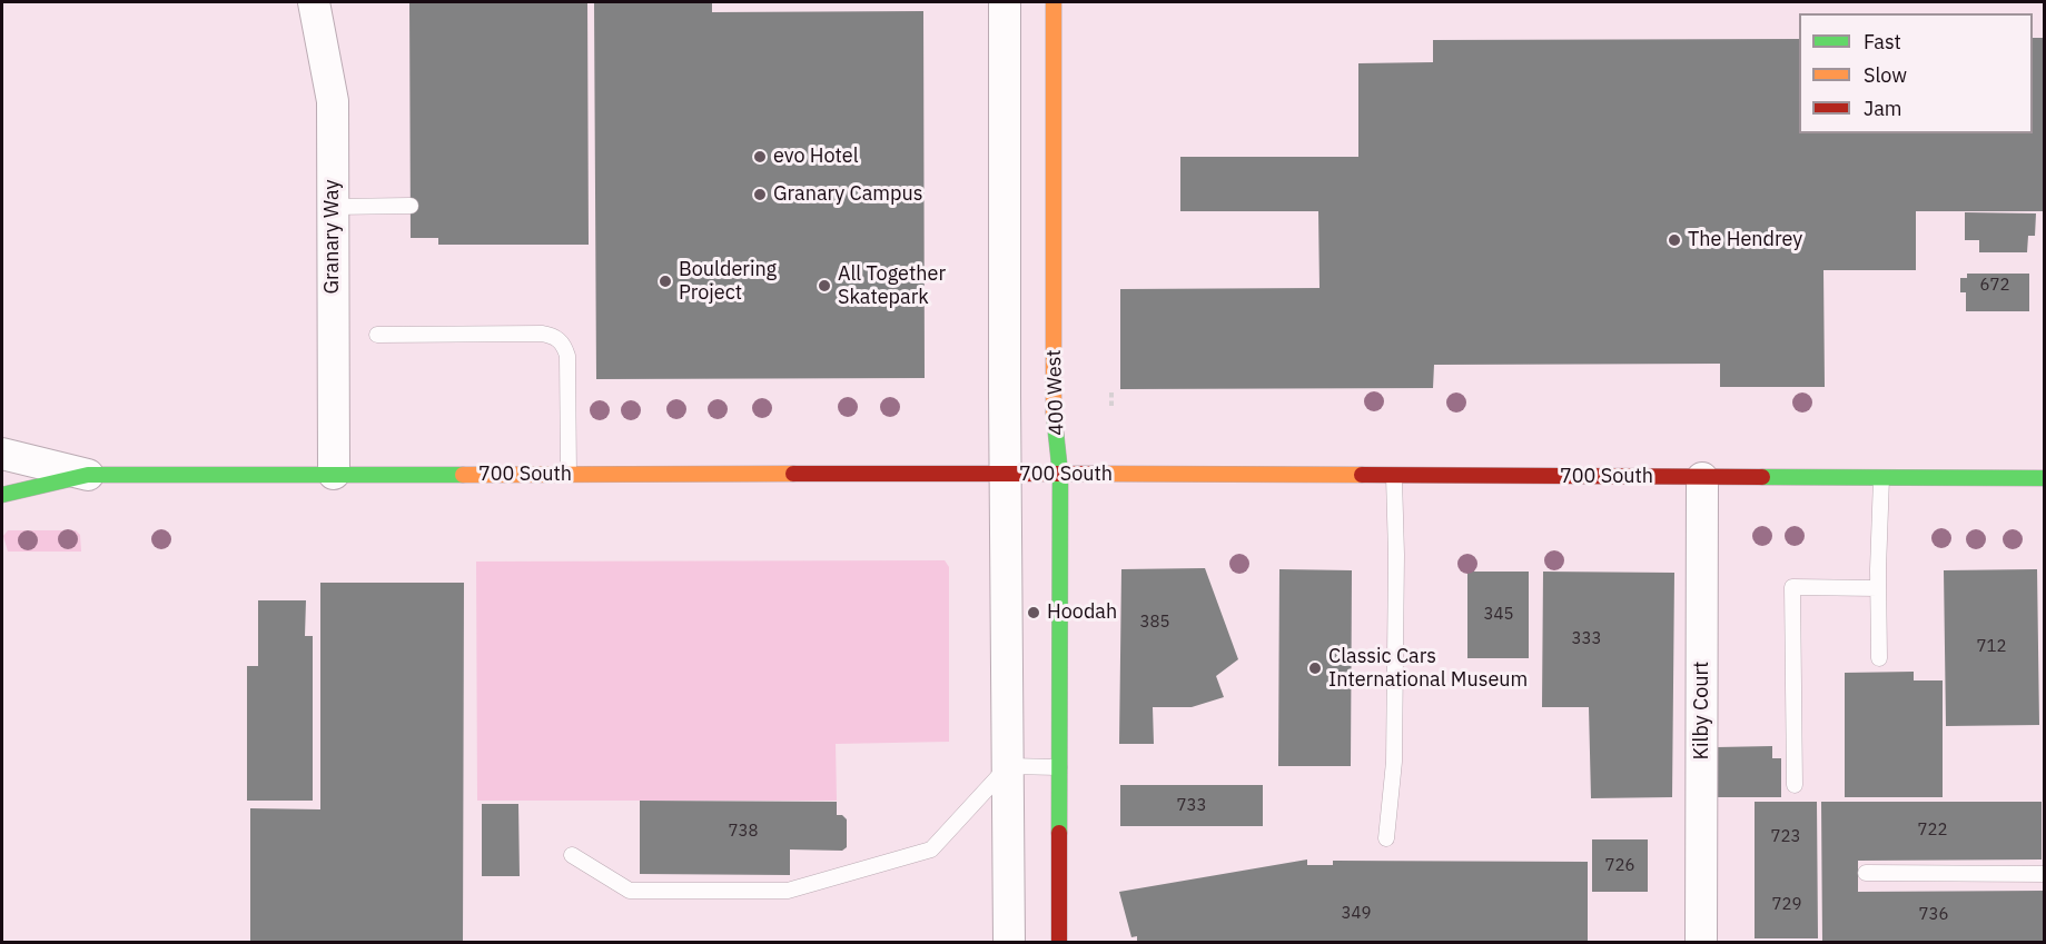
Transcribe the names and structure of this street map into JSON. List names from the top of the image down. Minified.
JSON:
{"streets":{"street":["Granary Way","400 West","700 South","Kilby Court"]},"crossings":[["Granary Way","700 South"],["400 West","700 South"],["700 South","Kilby Court"]],"places":["evo Hotel","Granary Campus","The Hendrey","Bouldering Project","All Together Skatepark","Hoodah","Classic Cars International Museum"],"house_numbers":["672","345","385","333","712","733","722","738","723","726","729","349","736"],"legend":["Fast","Slow","Jam"]}
